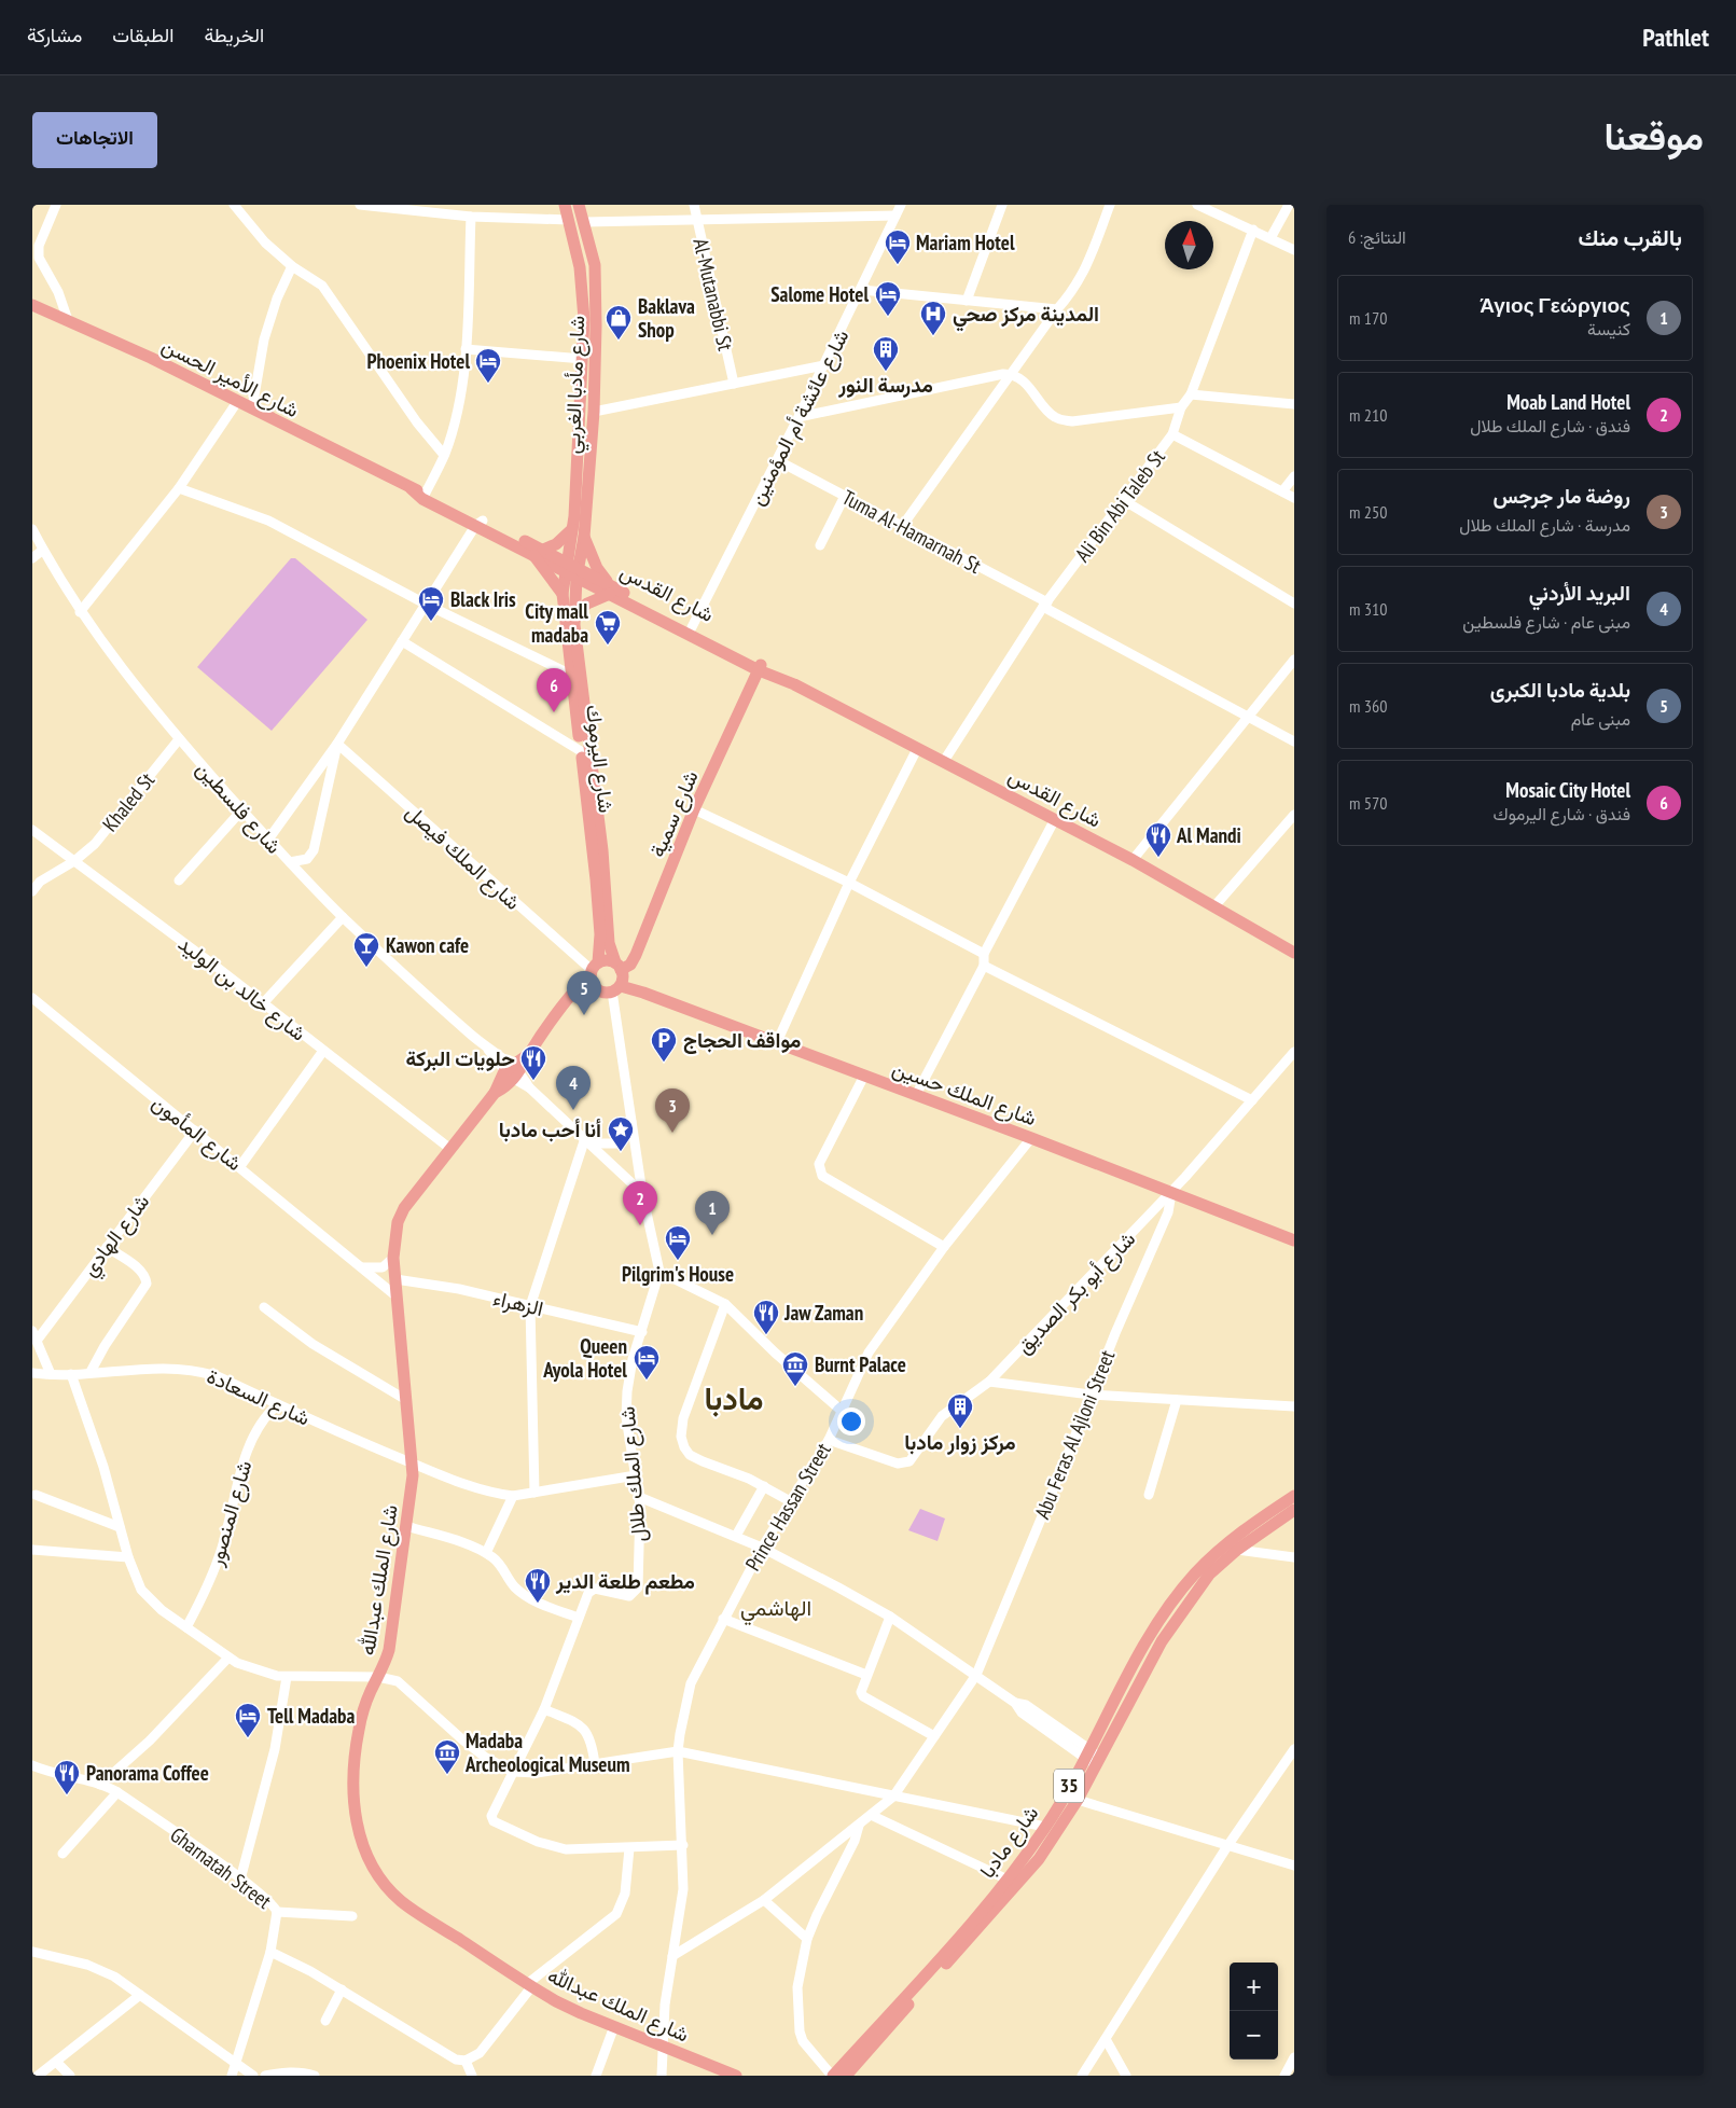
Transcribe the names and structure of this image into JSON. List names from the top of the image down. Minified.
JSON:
{"streets":{"main road":["شارع الأمير الحسن","شارع مأدبا الغربي","شارع القدس","شارع اليرموك","شارع سمية","شارع الملك حسين","شارع الملك عبدالله","35","شارع مادبا"],"street":["Al-Mutanabbi St","شارع عائشة أم المؤمنين","Ali Bin Abi Taleb St","Tuma Al-Hamarnah St","Khaled St","شارع فلسطين","شارع الملك فيصل","شارع خالد بن الوليد","شارع المأمون","شارع الهادي","شارع أبو بكر الصديق","الزهراء","شارع السعادة","Abu Feras Al Ajloni Street","شارع الملك طلال","Prince Hassan Street","شارع المنصور","Gharnatah Street"]},"crossings":[["شارع الأمير الحسن","شارع مأدبا الغربي"],["شارع الأمير الحسن","شارع القدس"],["شارع الأمير الحسن","شارع اليرموك"],["شارع مأدبا الغربي","شارع القدس"],["شارع مأدبا الغربي","شارع اليرموك"],["شارع عائشة أم المؤمنين","Tuma Al-Hamarnah St"],["شارع عائشة أم المؤمنين","شارع القدس"],["Ali Bin Abi Taleb St","Tuma Al-Hamarnah St"],["Ali Bin Abi Taleb St","شارع القدس"],["شارع القدس","شارع اليرموك"],["شارع القدس","شارع سمية"],["شارع اليرموك","شارع سمية"],["شارع اليرموك","شارع الملك فيصل"],["شارع اليرموك","شارع الملك حسين"],["شارع اليرموك","شارع الملك طلال"],["Khaled St","شارع فلسطين"],["Khaled St","شارع خالد بن الوليد"],["شارع فلسطين","شارع الملك طلال"],["شارع فلسطين","شارع الملك عبدالله"],["شارع سمية","شارع الملك فيصل"],["شارع سمية","شارع الملك حسين"],["شارع سمية","شارع الملك طلال"],["شارع الملك فيصل","شارع الملك حسين"],["شارع الملك فيصل","شارع الملك طلال"],["شارع خالد بن الوليد","شارع الملك عبدالله"],["شارع الملك حسين","شارع أبو بكر الصديق"],["شارع الملك حسين","Abu Feras Al Ajloni Street"],["شارع الملك حسين","شارع الملك طلال"],["شارع الملك حسين","Prince Hassan Street"],["شارع المأمون","شارع الهادي"],["شارع المأمون","شارع الملك عبدالله"],["شارع أبو بكر الصديق","Abu Feras Al Ajloni Street"],["شارع أبو بكر الصديق","Prince Hassan Street"],["الزهراء","شارع الملك طلال"],["الزهراء","شارع الملك عبدالله"],["شارع السعادة","شارع المنصور"],["شارع السعادة","شارع الملك عبدالله"],["Abu Feras Al Ajloni Street","Prince Hassan Street"],["Prince Hassan Street","شارع الملك عبدالله"]],"districts":["مادبا","الهاشمي"],"places":{"hotel":["Mariam Hotel","Salome Hotel","Phoenix Hotel","Black Iris","Pilgrim's House","Queen Ayola Hotel","Tell Madaba"],"hospital":["المدينة مركز صحي"],"shop":["Baklava Shop"],"building":["مدرسة النور","مركز زوار مادبا"],"supermarket":["City mall madaba"],"restaurant":["Al Mandi","حلويات البركة","Jaw Zaman","مطعم طلعة الدير","Panorama Coffee"],"bar":["Kawon cafe"],"parking":["مواقف الحجاج"],"place":["أنا أحب مادبا"],"museum":["Burnt Palace","Madaba Archeological Museum"]},"north":"top","page":{"header":"Pathlet","nav":["الخريطة","الطبقات","مشاركة"],"title":"موقعنا","buttons":"الاتجاهات","heading":["بالقرب منك","النتائج: 6"],"list":[{"mark":"1","name":"Άγιος Γεώργιος","note":"كنيسة","value":"170 m"},{"mark":"2","name":"Moab Land Hotel","note":"فندق · شارع الملك طلال","value":"210 m"},{"mark":"3","name":"روضة مار جرجس","note":"مدرسة · شارع الملك طلال","value":"250 m"},{"mark":"4","name":"البريد الأردني","note":"مبنى عام · شارع فلسطين","value":"310 m"},{"mark":"5","name":"بلدية مادبا الكبرى","note":"مبنى عام","value":"360 m"},{"mark":"6","name":"Mosaic City Hotel","note":"فندق · شارع اليرموك","value":"570 m"}],"pins":["6","5","4","3","2","1"],"map_buttons":["+","−"]}}
